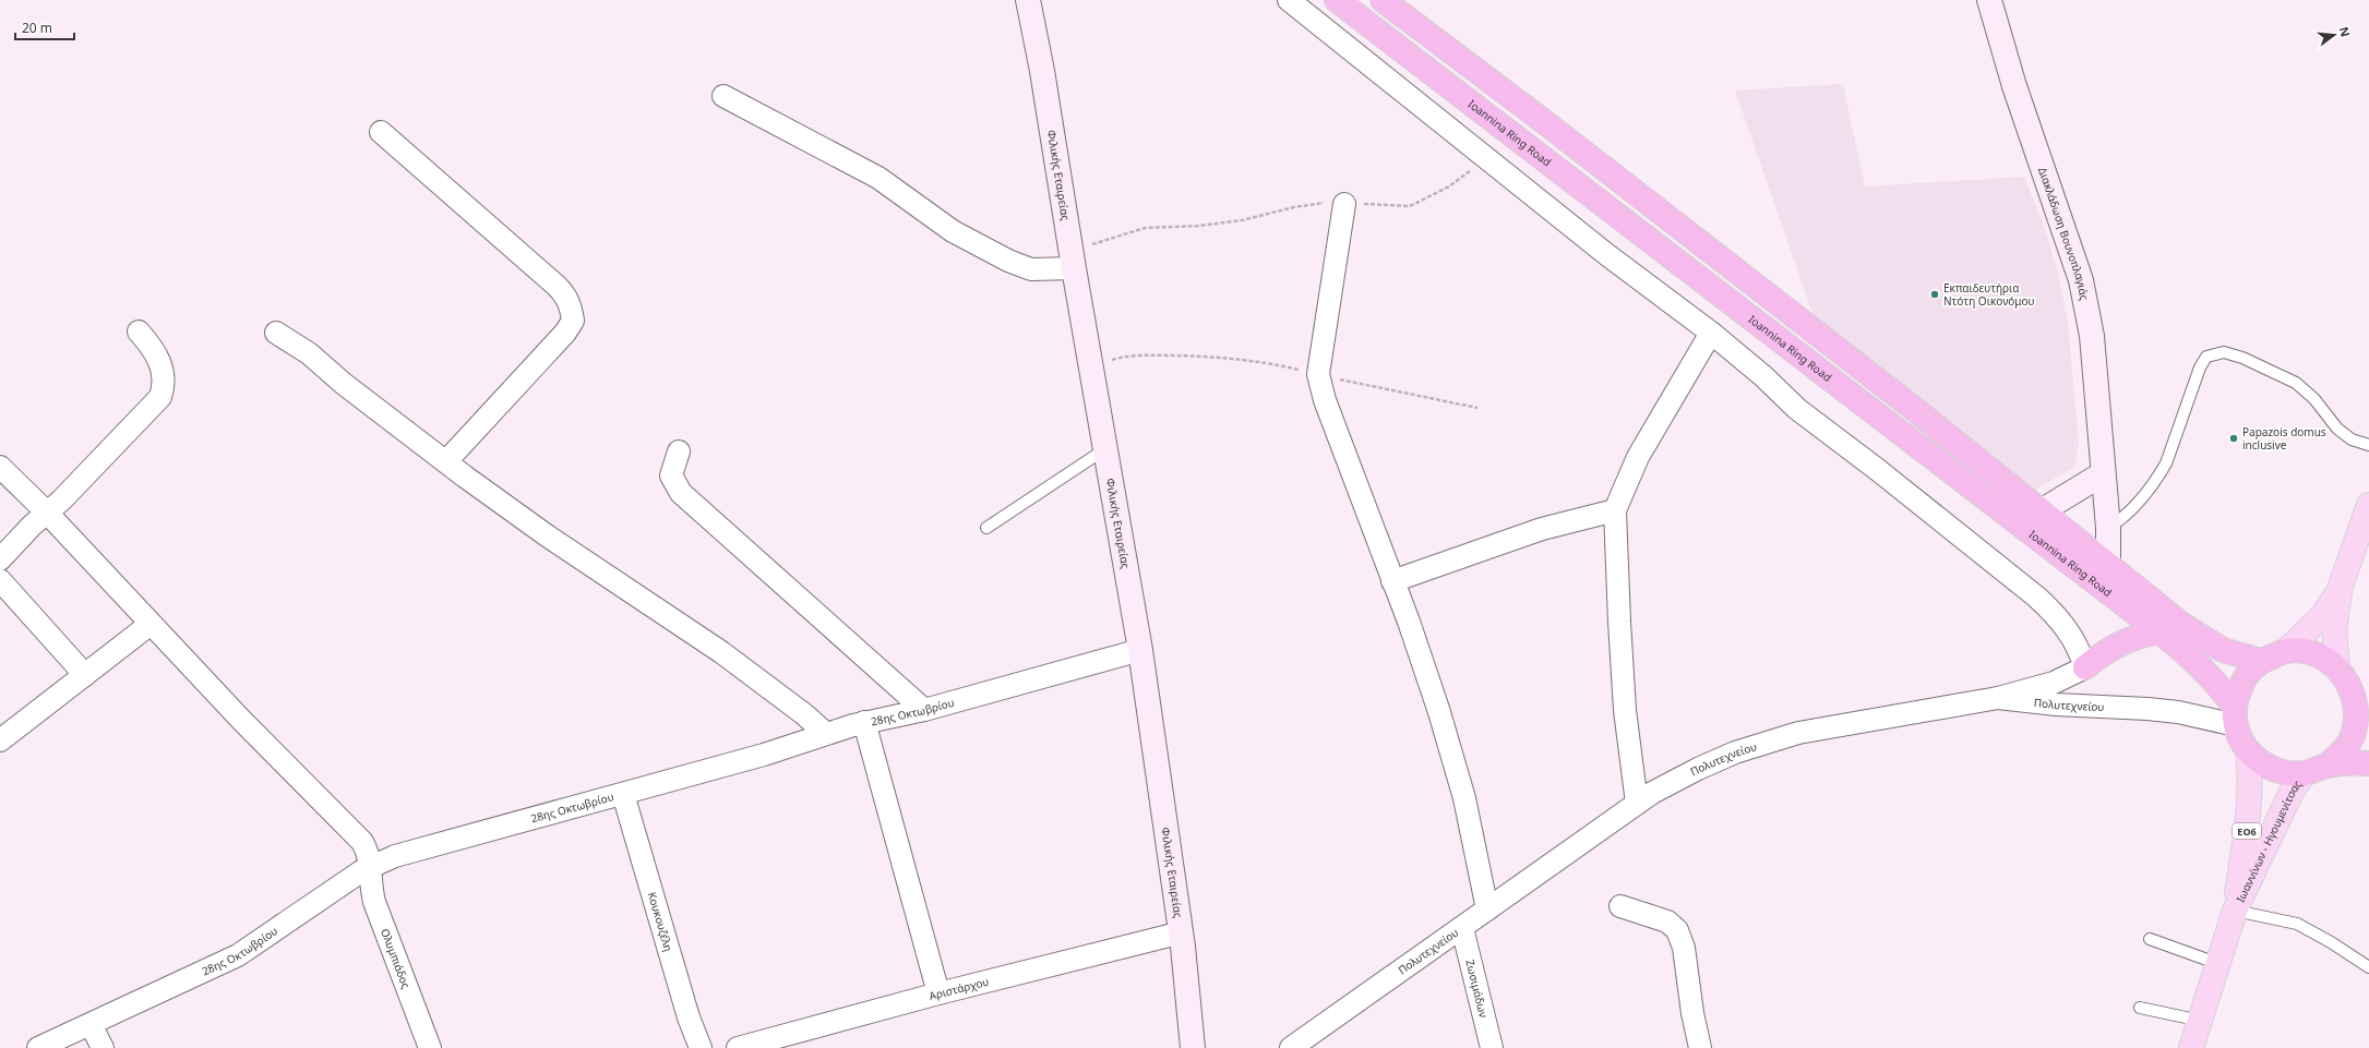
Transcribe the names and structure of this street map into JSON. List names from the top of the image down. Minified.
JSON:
{"streets":{"highway":["Ioannina Ring Road","ΕΟ6"],"main road":["Ιωαννίνων - Ηγουμενίτσας"],"street":["Φιλικής Εταιρείας","Διακλάδωση Βουνοπλαγιάς","Πολυτεχνείου","28ης Οκτωβρίου","Κουκουζέλη","Ολυμπιάδος","Αριστάρχου","Ζωσιμάδων"]},"crossings":[["Ioannina Ring Road","Διακλάδωση Βουνοπλαγιάς"],["Ioannina Ring Road","Πολυτεχνείου"],["Ioannina Ring Road","ΕΟ6"],["Ioannina Ring Road","Ιωαννίνων - Ηγουμενίτσας"],["Φιλικής Εταιρείας","28ης Οκτωβρίου"],["Φιλικής Εταιρείας","Αριστάρχου"],["Πολυτεχνείου","ΕΟ6"],["Πολυτεχνείου","Ιωαννίνων - Ηγουμενίτσας"],["Πολυτεχνείου","Ζωσιμάδων"],["28ης Οκτωβρίου","Κουκουζέλη"],["28ης Οκτωβρίου","Ολυμπιάδος"],["ΕΟ6","Ιωαννίνων - Ηγουμενίτσας"]],"places":["Εκπαιδευτήρια Ντότη Οικονόμου","Papazois domus inclusive"],"scale_bar":"20 m","north":"right"}
